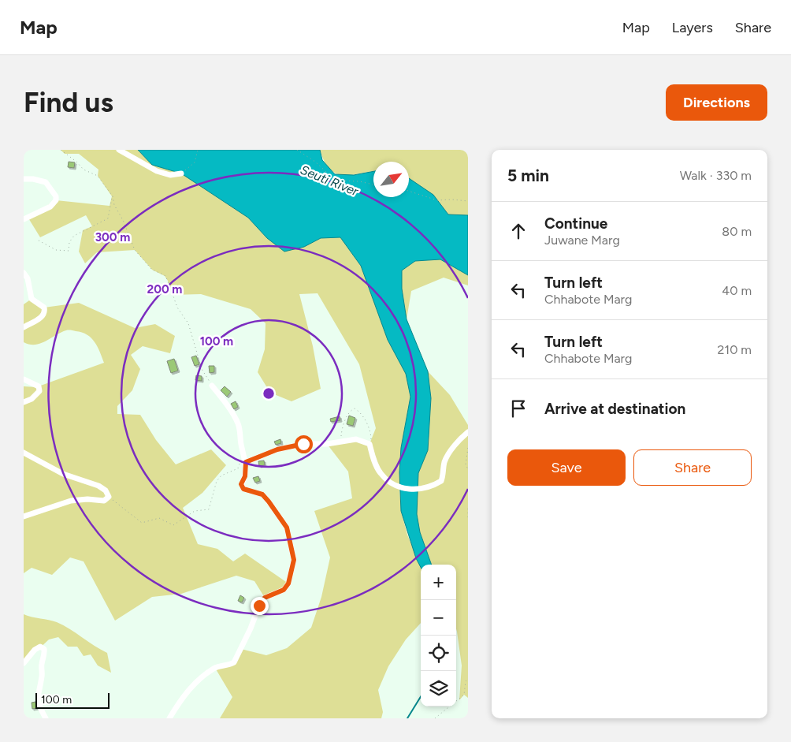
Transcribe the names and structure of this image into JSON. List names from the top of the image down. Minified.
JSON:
{"water":["Seuti River"],"scale_bar":"100 m","north":"top right","page":{"header":"Map","nav":["Map","Layers","Share"],"buttons":["Directions",["Save","Share"]],"title":"Find us","heading":["5 min","Walk · 330 m"],"list":[["Continue","Juwane Marg","80 m"],["Turn left","Chhabote Marg","40 m"],["Turn left","Chhabote Marg","210 m"],"Arrive at destination"],"map_buttons":["+","−"],"scale":"100 m"},"rings":["300 m","200 m","100 m"]}
